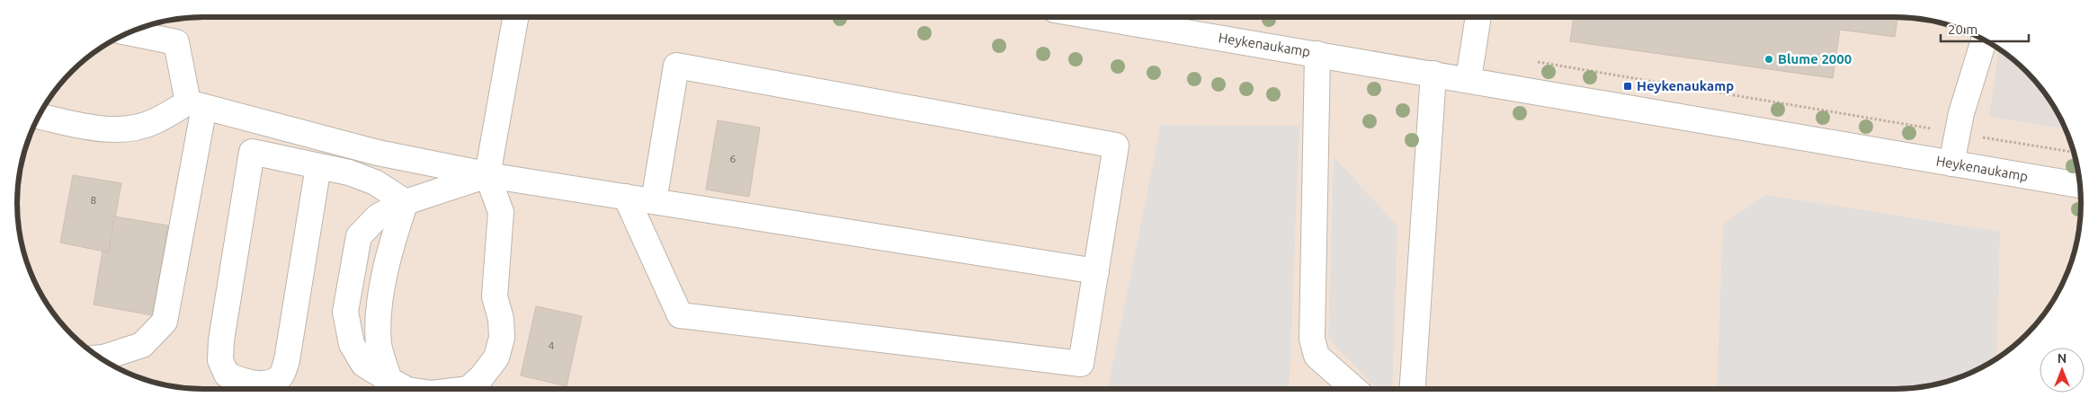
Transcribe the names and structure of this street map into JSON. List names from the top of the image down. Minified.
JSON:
{"streets":{"street":["Heykenaukamp"]},"places":{"other":["Blume 2000"],"transit":["Heykenaukamp"]},"house_numbers":["6","8","4"],"scale_bar":"20 m","north":"top"}
